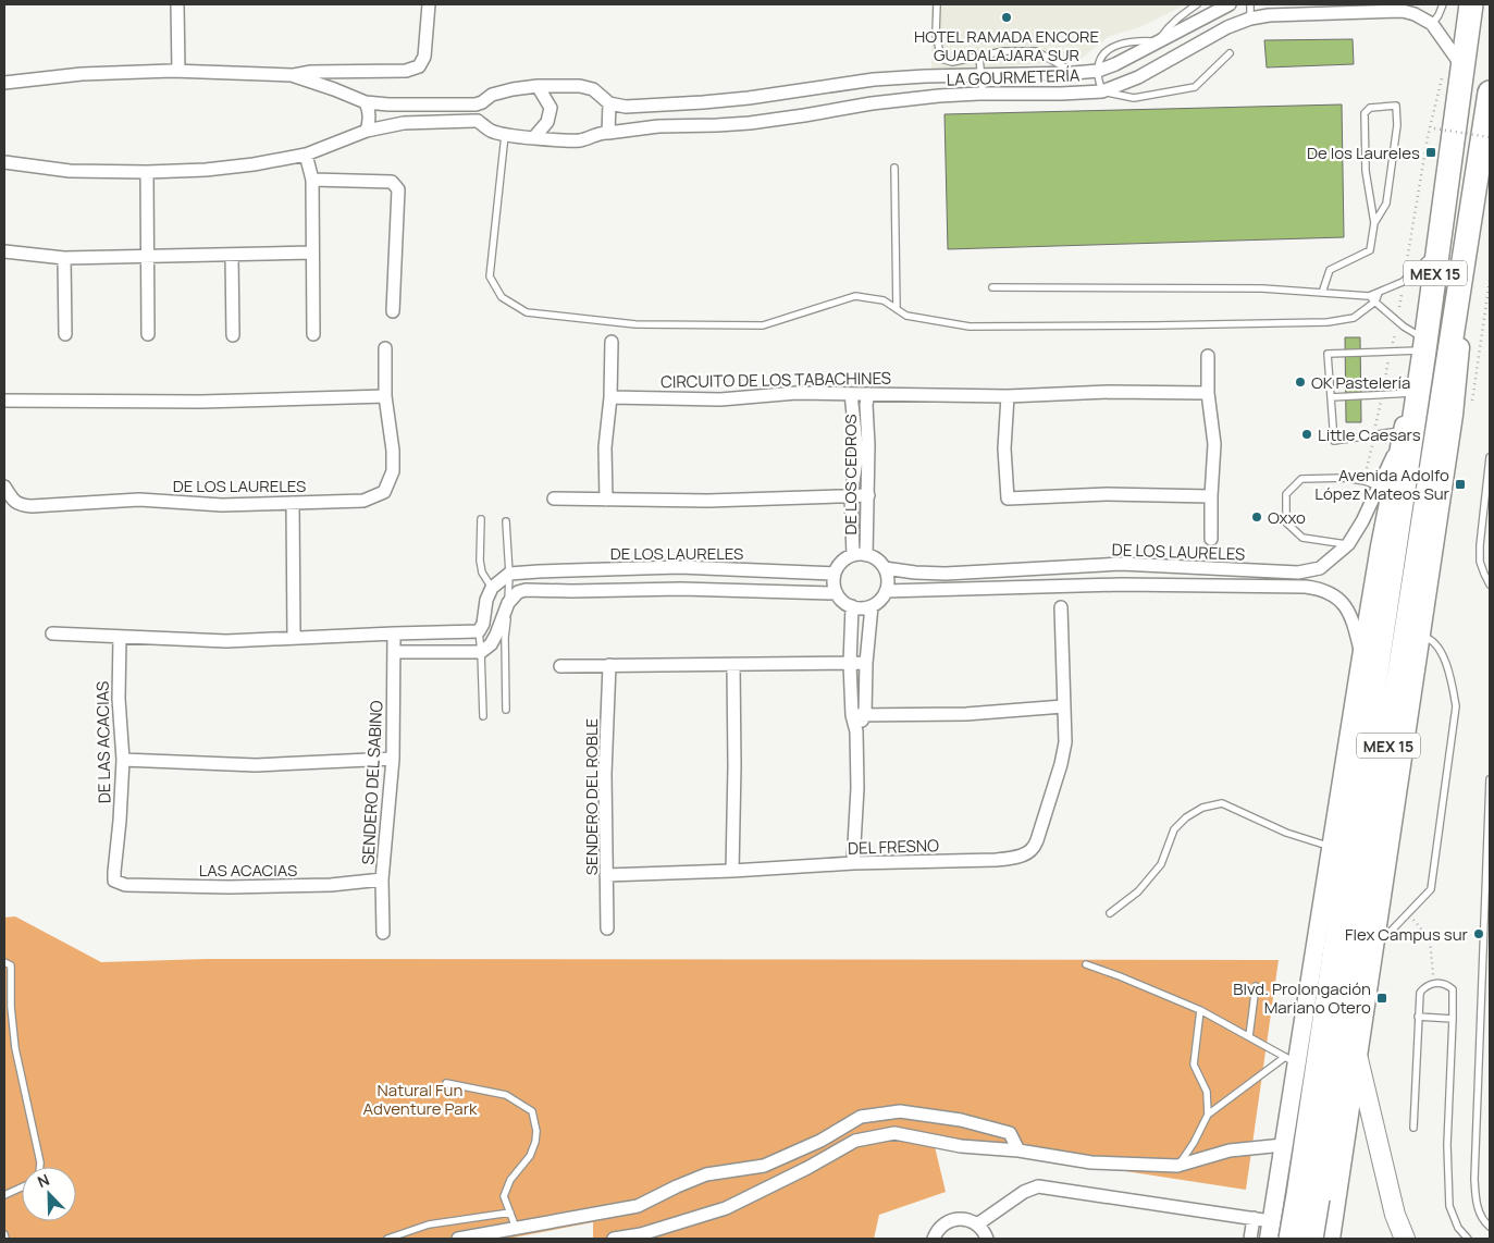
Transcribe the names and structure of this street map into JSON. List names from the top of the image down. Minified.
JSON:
{"streets":{"highway":["MEX 15"],"street":["LA GOURMETERÍA","CIRCUITO DE LOS TABACHINES","DE LOS CEDROS","DE LOS LAURELES","DE LAS ACACIAS","SENDERO DEL SABINO","SENDERO DEL ROBLE","DEL FRESNO","LAS ACACIAS"]},"crossings":[["LA GOURMETERÍA","MEX 15"],["CIRCUITO DE LOS TABACHINES","DE LOS CEDROS"],["DE LOS CEDROS","DE LOS LAURELES"],["DE LAS ACACIAS","LAS ACACIAS"],["SENDERO DEL SABINO","LAS ACACIAS"],["SENDERO DEL ROBLE","DEL FRESNO"]],"parks":["Natural Fun Adventure Park"],"places":{"other":["HOTEL RAMADA ENCORE GUADALAJARA SUR","OK Pastelería","Little Caesars","Oxxo","Flex Campus sur"],"transit":["De los Laureles","Avenida Adolfo López Mateos Sur","Blvd. Prolongación Mariano Otero"]},"north":"top left"}
